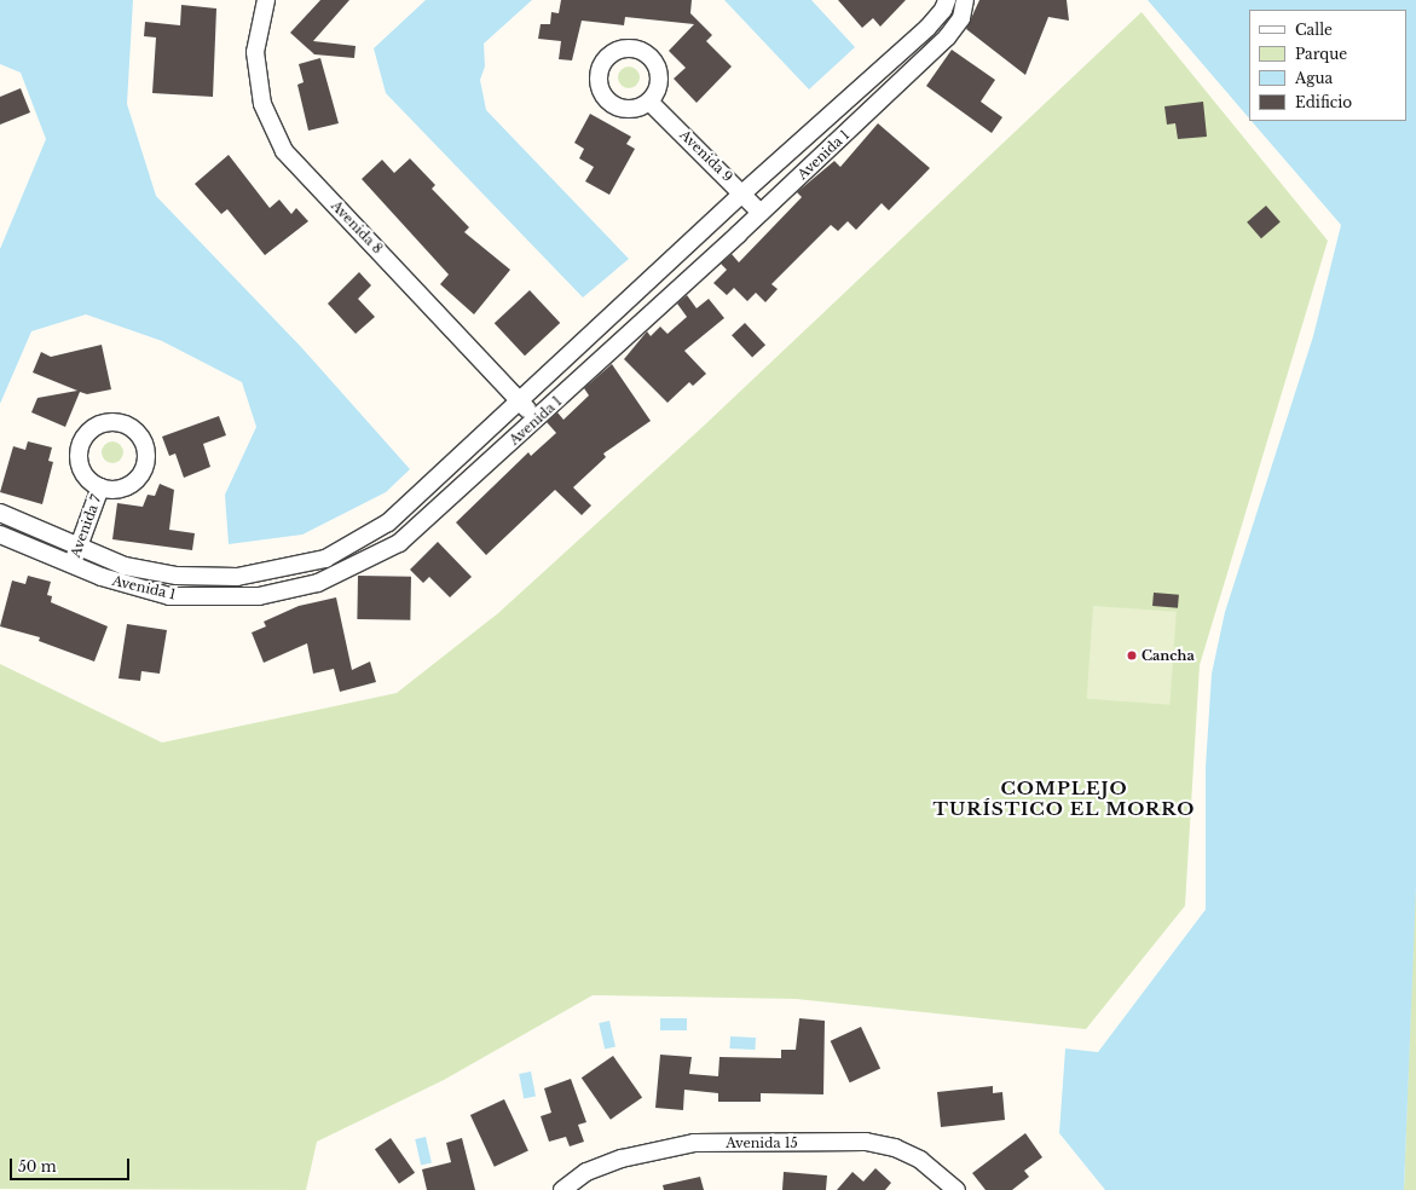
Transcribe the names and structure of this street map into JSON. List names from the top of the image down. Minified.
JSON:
{"streets":{"street":["Avenida 1","Avenida 9","Avenida 8","Avenida 7","Avenida 15"]},"crossings":[["Avenida 1","Avenida 9"],["Avenida 1","Avenida 8"],["Avenida 1","Avenida 7"]],"districts":["COMPLEJO TURÍSTICO EL MORRO"],"places":["Cancha"],"legend":["Calle","Parque","Agua","Edificio"],"scale_bar":"50 m"}
